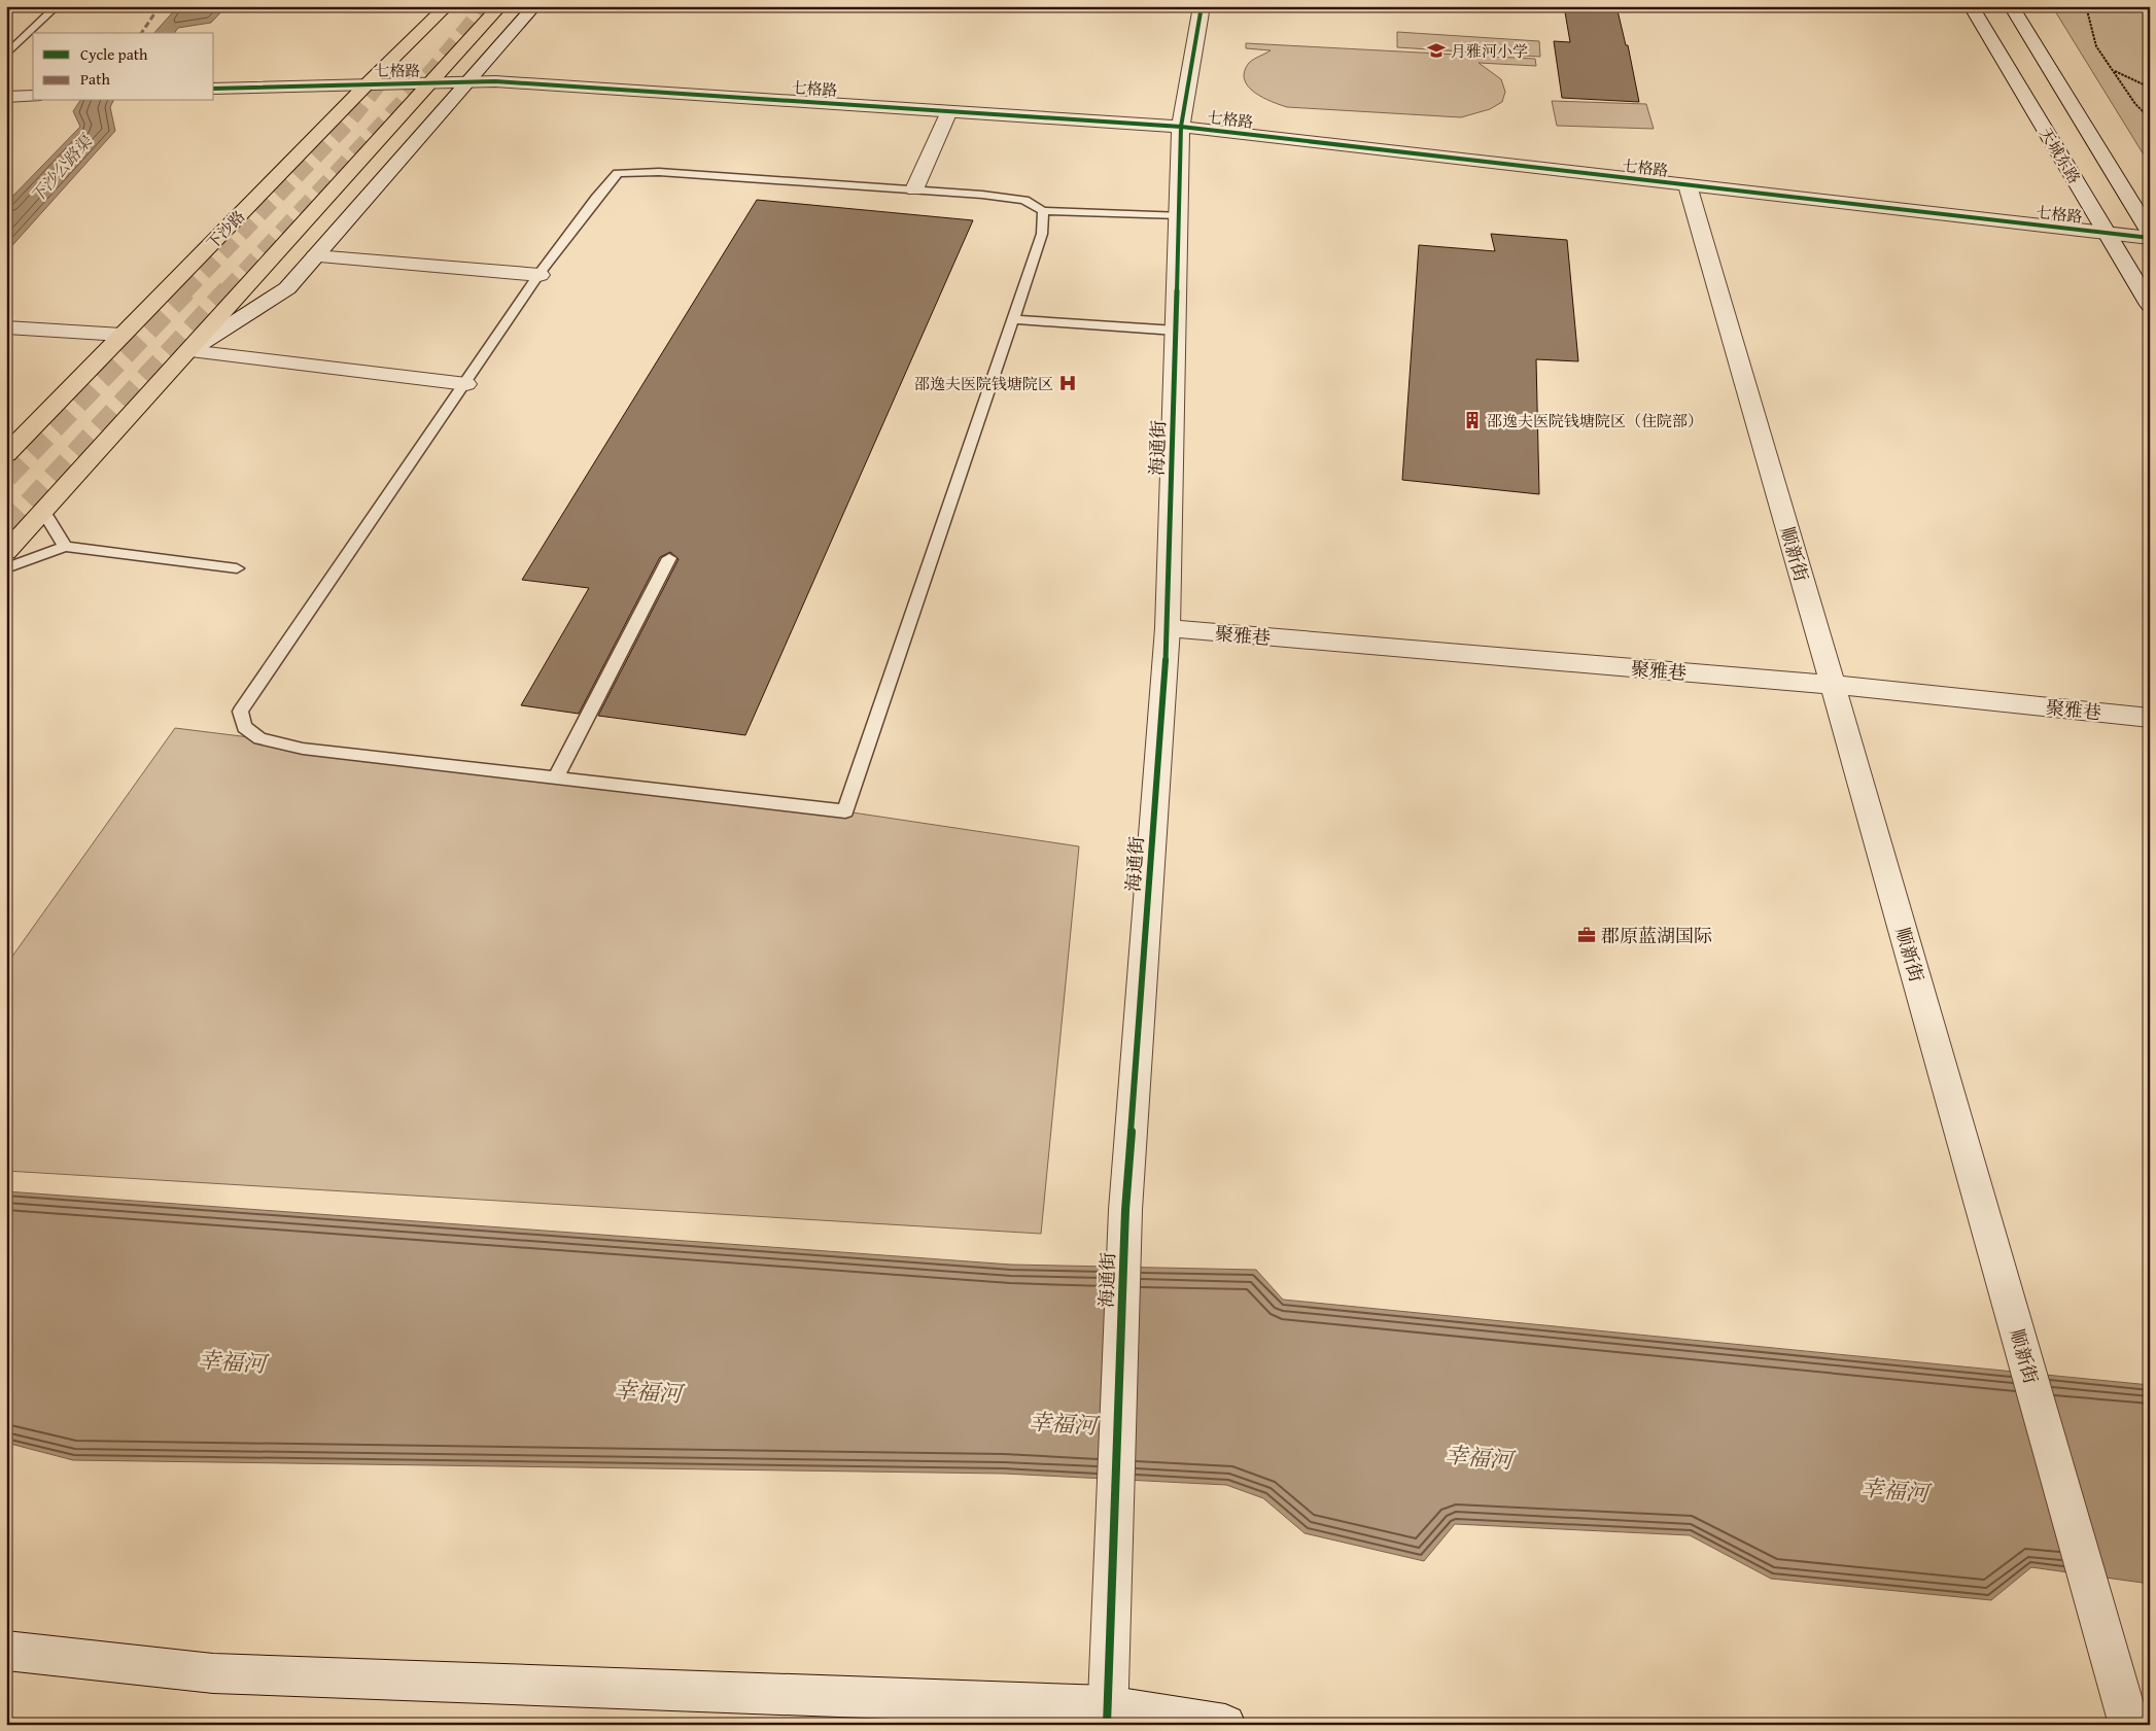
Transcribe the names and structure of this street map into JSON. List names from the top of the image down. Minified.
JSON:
{"streets":{"main road":["下沙路"],"street":["七格路","天城东路","海通街","顺新街","聚雅巷"]},"crossings":[["七格路","天城东路"],["七格路","下沙路"],["七格路","海通街"],["七格路","顺新街"],["海通街","聚雅巷"],["顺新街","聚雅巷"]],"water":["下沙公路渠","幸福河"],"places":{"school or university":["月雅河小学"],"hospital":["邵逸夫医院钱塘院区"],"building":["邵逸夫医院钱塘院区（住院部）"],"office":["郡原蓝湖国际"]},"legend":["Cycle path","Path"]}
